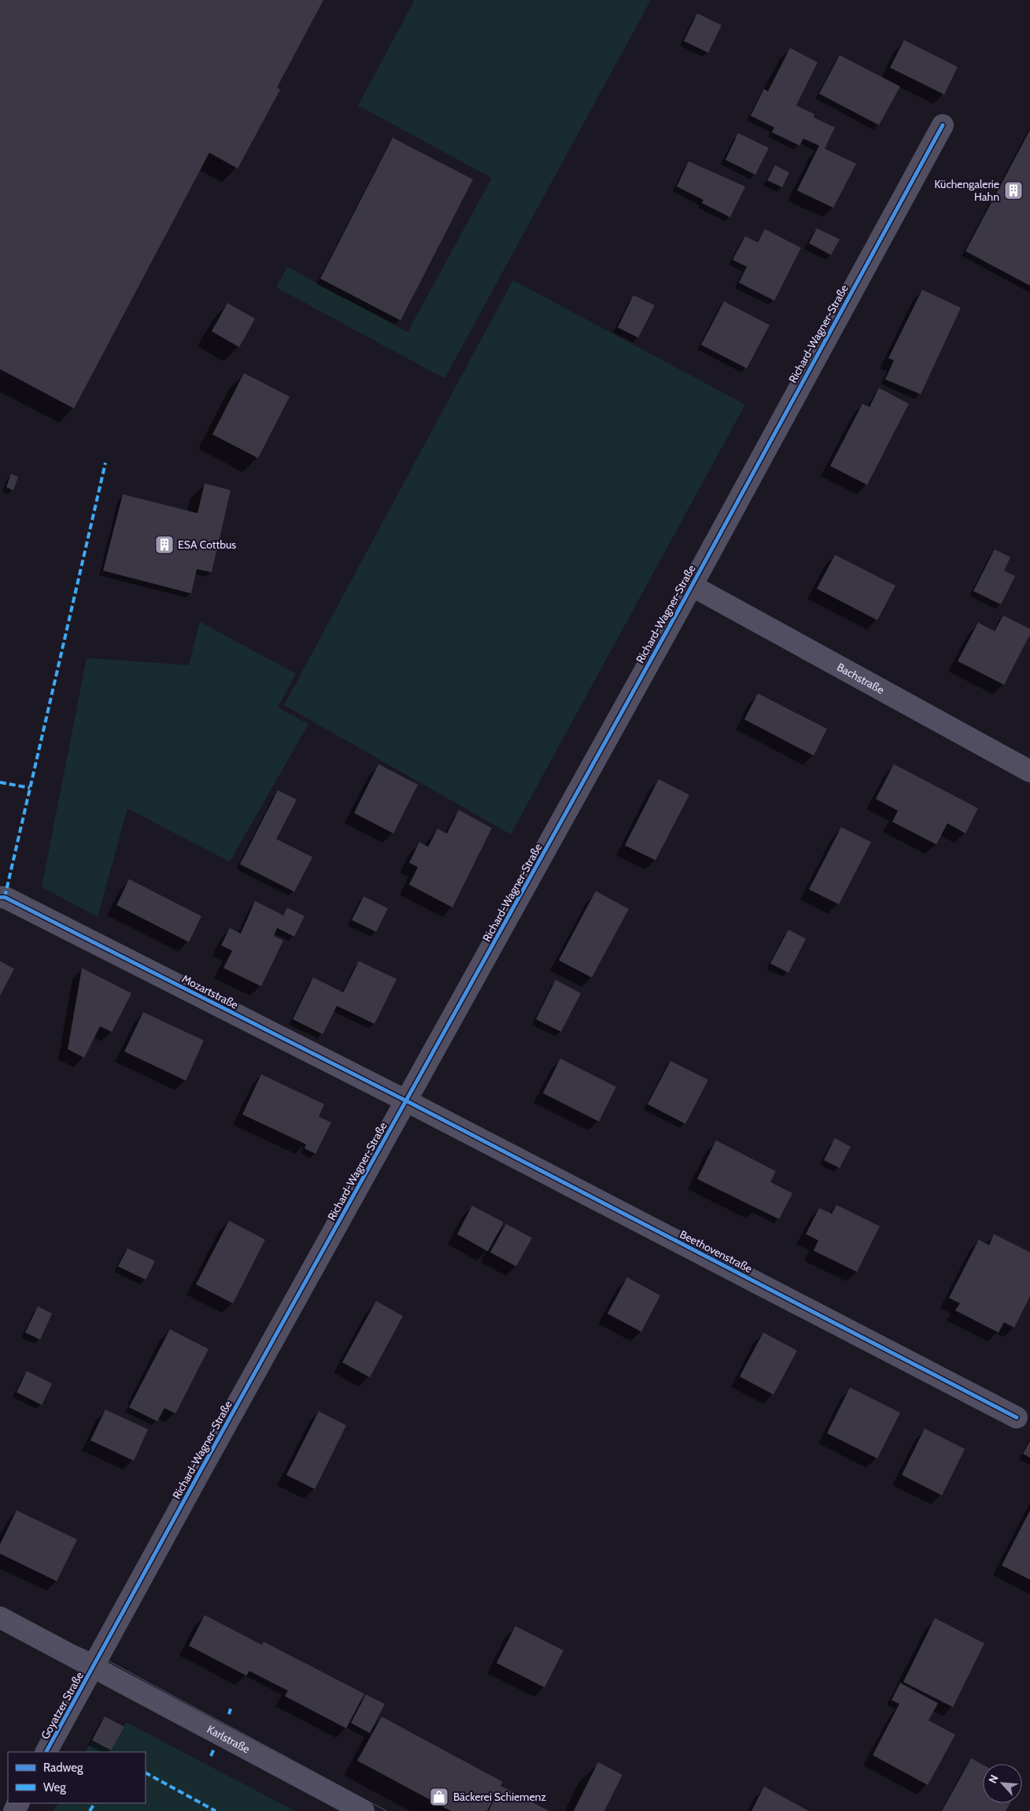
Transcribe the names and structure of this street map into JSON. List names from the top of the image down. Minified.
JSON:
{"streets":{"street":["Richard-Wagner-Straße","Bachstraße","Mozartstraße","Beethovenstraße","Goyatzer Straße","Karlstraße"]},"crossings":[["Richard-Wagner-Straße","Bachstraße"],["Richard-Wagner-Straße","Mozartstraße"],["Richard-Wagner-Straße","Beethovenstraße"],["Richard-Wagner-Straße","Goyatzer Straße"],["Richard-Wagner-Straße","Karlstraße"],["Mozartstraße","Beethovenstraße"],["Goyatzer Straße","Karlstraße"]],"places":{"building":["Küchengalerie Hahn","ESA Cottbus"],"shop":["Bäckerei Schiemenz"]},"legend":["Radweg","Weg"],"north":"top left"}
